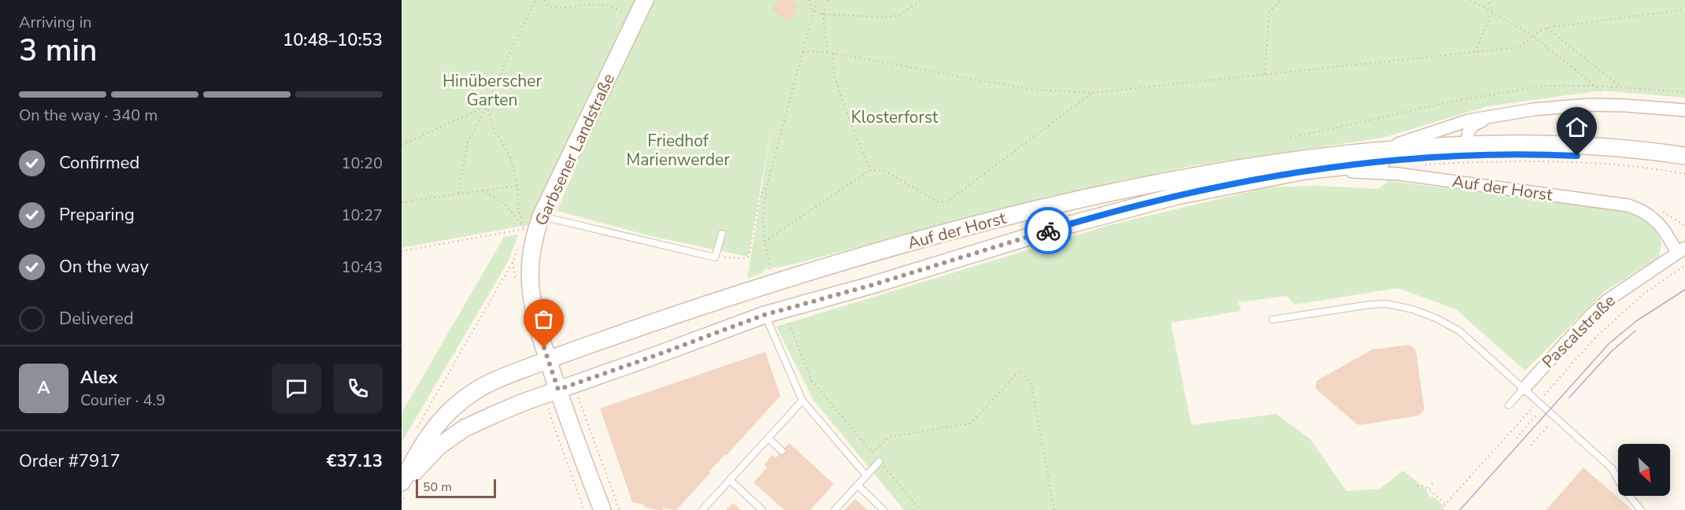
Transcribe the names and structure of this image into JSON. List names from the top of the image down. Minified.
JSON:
{"streets":{"street":["Garbsener Landstraße","Auf der Horst","Pascalstraße"]},"crossings":[["Garbsener Landstraße","Auf der Horst"],["Auf der Horst","Pascalstraße"]],"parks":["Hinüberscher Garten","Klosterforst","Friedhof Marienwerder"],"scale_bar":"50 m","north":"bottom right","page":{"heading":["3 min","Arriving in","10:48–10:53"],"panel":["Alex","Courier · 4.9","Order #7917","€37.13"],"bar":"On the way · 340 m","list":[["Confirmed","10:20"],["Preparing","10:27"],["On the way","10:43"],"Delivered"],"round":"A","scale":"50 m"}}
